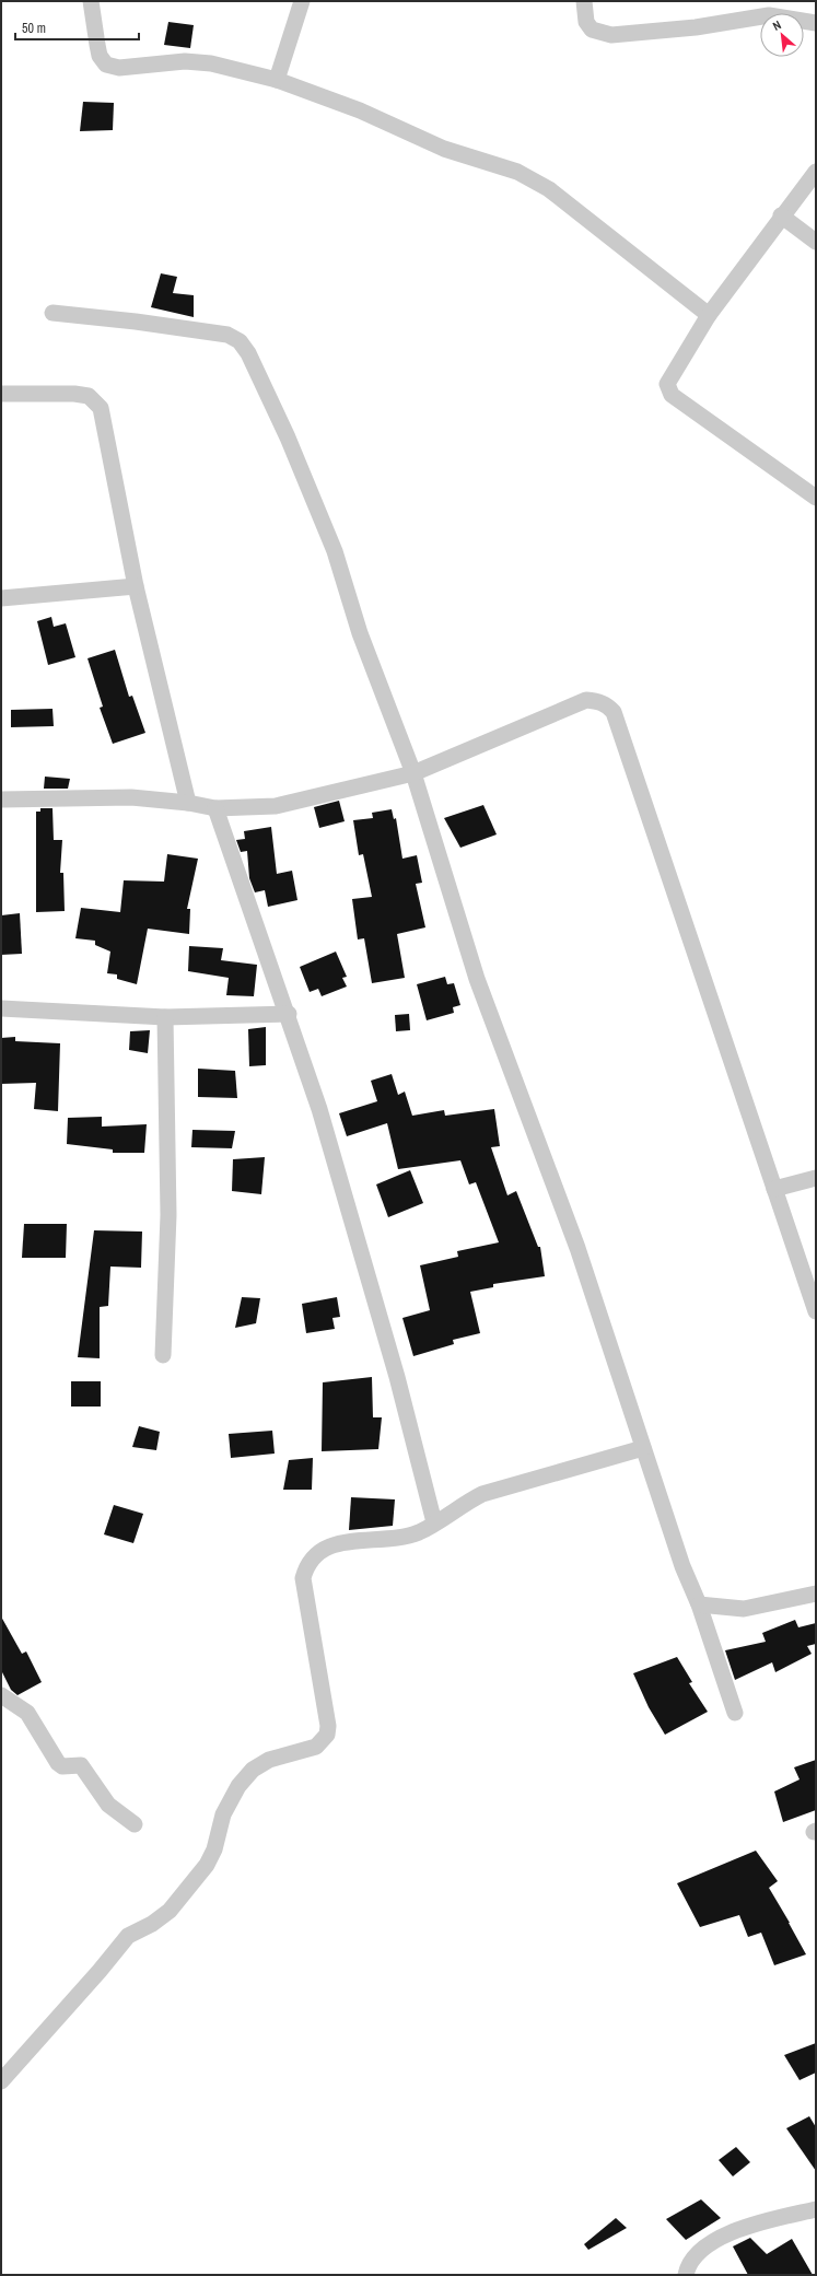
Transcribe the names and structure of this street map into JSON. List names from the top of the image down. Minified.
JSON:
{"scale_bar":"50 m","north":"top left"}
